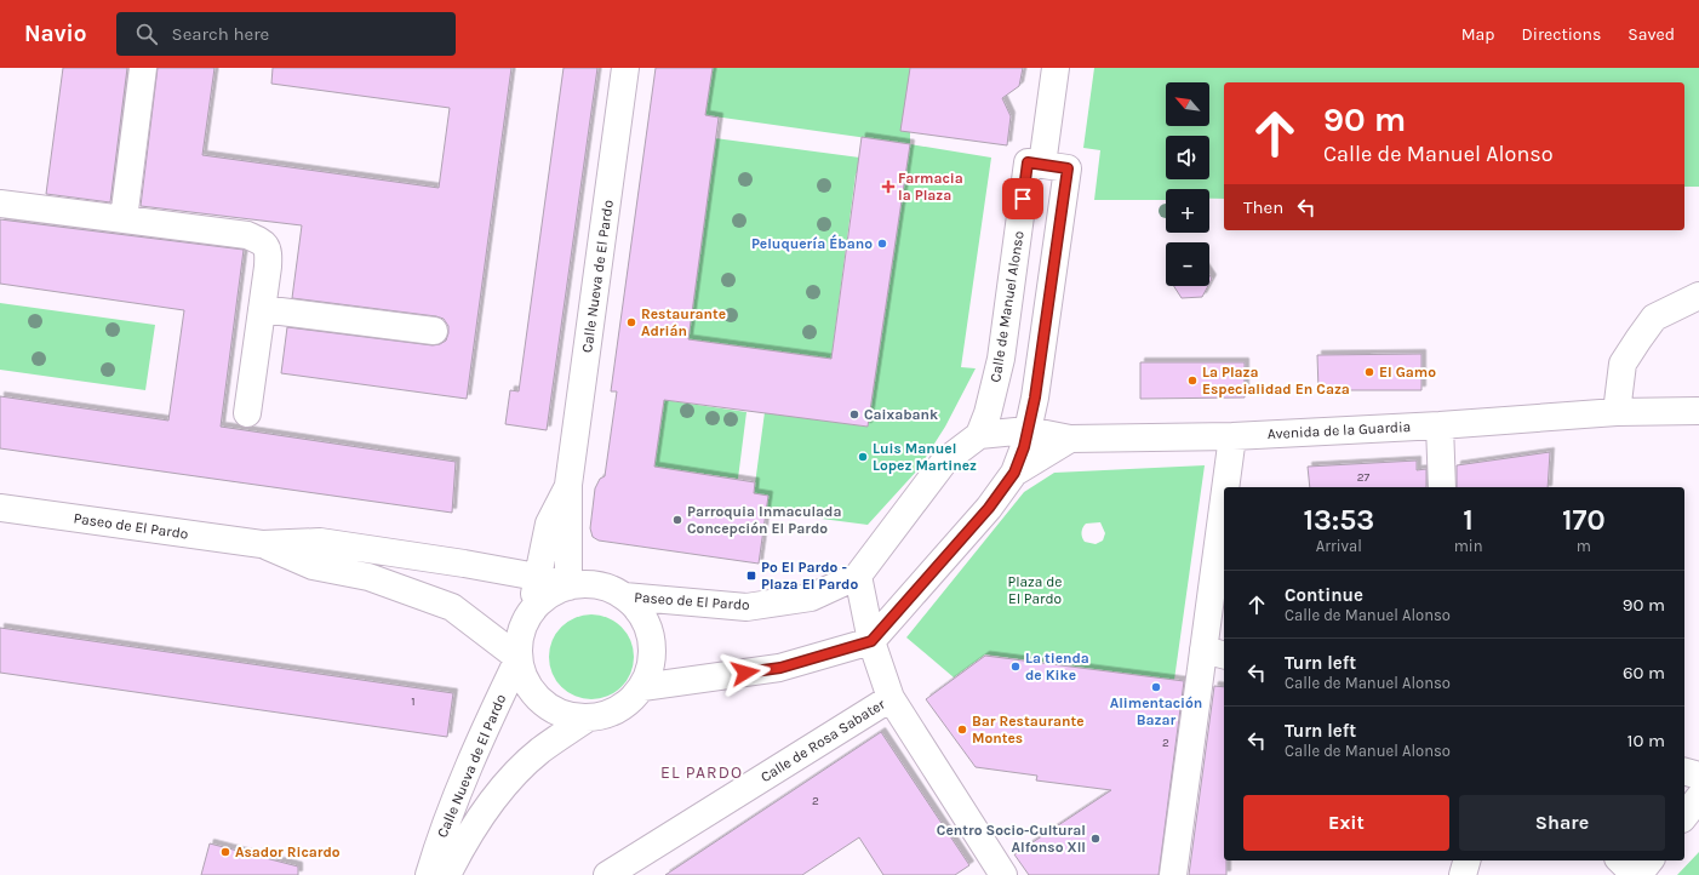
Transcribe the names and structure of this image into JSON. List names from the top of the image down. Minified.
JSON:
{"streets":{"street":["Calle Nueva de El Pardo","Calle de Manuel Alonso","Avenida de la Guardia","Paseo de El Pardo","Calle de Rosa Sabater"]},"crossings":[["Calle Nueva de El Pardo","Paseo de El Pardo"],["Calle de Manuel Alonso","Avenida de la Guardia"],["Calle de Manuel Alonso","Paseo de El Pardo"],["Avenida de la Guardia","Paseo de El Pardo"]],"districts":["EL PARDO"],"parks":["Plaza de El Pardo"],"places":{"health":["Farmacia la Plaza"],"other":["Peluquería Ébano","Restaurante Adrián","El Gamo","La Plaza Especialidad En Caza","Caixabank","Luis Manuel Lopez Martinez","Parroquia Inmaculada Concepción El Pardo","La tienda de Kike","Alimentación Bazar","Bar Restaurante Montes","Centro Socio-Cultural Alfonso XII","Asador Ricardo"],"transit":["Pº El Pardo - Plaza El Pardo"]},"house_numbers":["27","1","2","2"],"north":"top left","page":{"header":"Navio","search":"Search here","nav":["Map","Directions","Saved"],"map_buttons":["+","−"],"turn":["90 m","Calle de Manuel Alonso"],"then":"Then","eta":["13:53","Arrival","1","min","170","m"],"list":[{"name":"Continue","note":"Calle de Manuel Alonso","value":"90 m"},{"name":"Turn left","note":"Calle de Manuel Alonso","value":"60 m"},{"name":"Turn left","note":"Calle de Manuel Alonso","value":"10 m"}],"buttons":["Exit","Share"]}}
